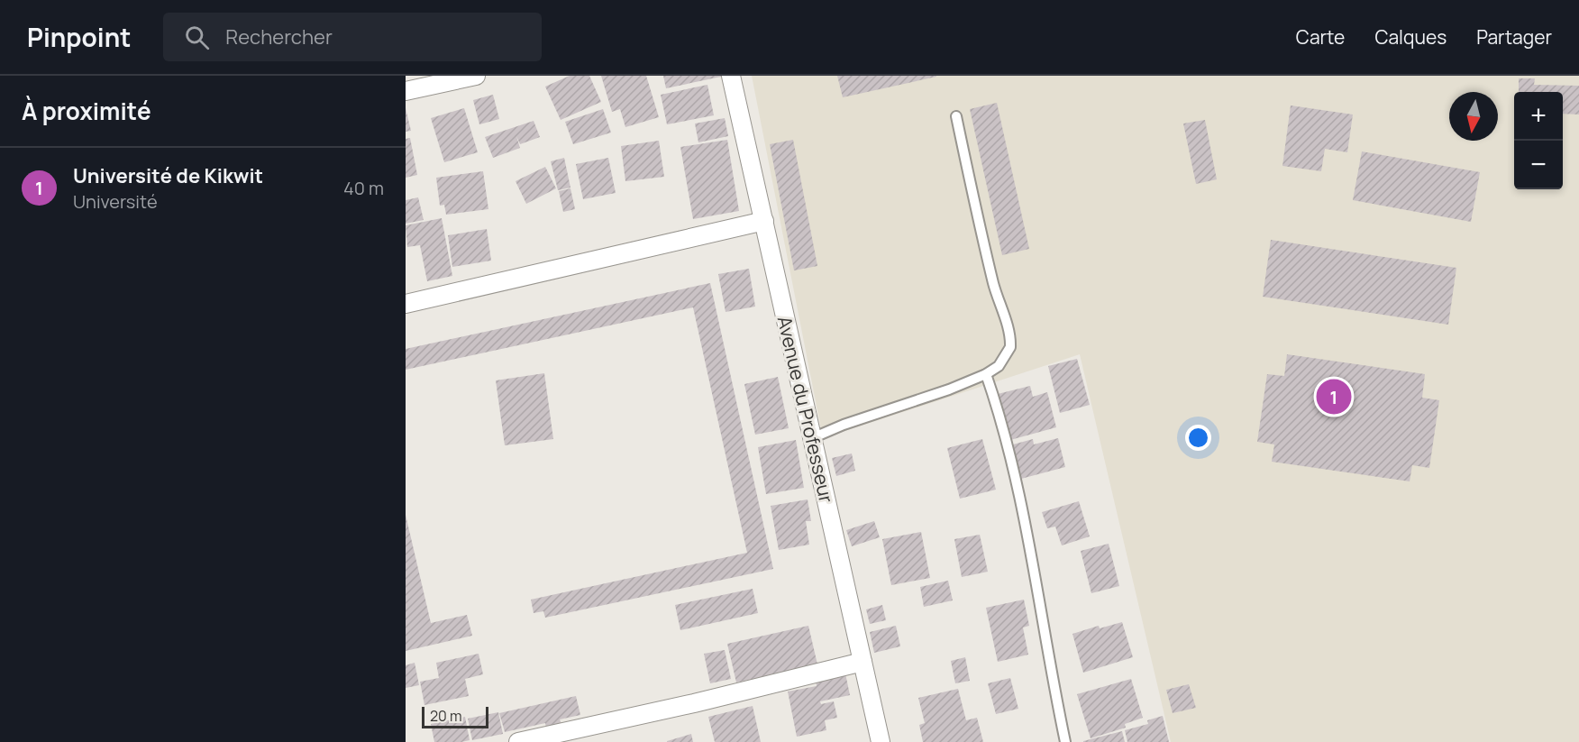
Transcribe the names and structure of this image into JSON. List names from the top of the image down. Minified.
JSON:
{"streets":{"street":["Avenue du Professeur"]},"scale_bar":"20 m","north":"bottom","page":{"header":"Pinpoint","search":"Rechercher","nav":["Carte","Calques","Partager"],"heading":"À proximité","map_buttons":["+","−"],"list":[{"mark":"1","name":"Université de Kikwit","note":"Université","value":"40 m"}],"pins":"1","scale":"20 m"}}
